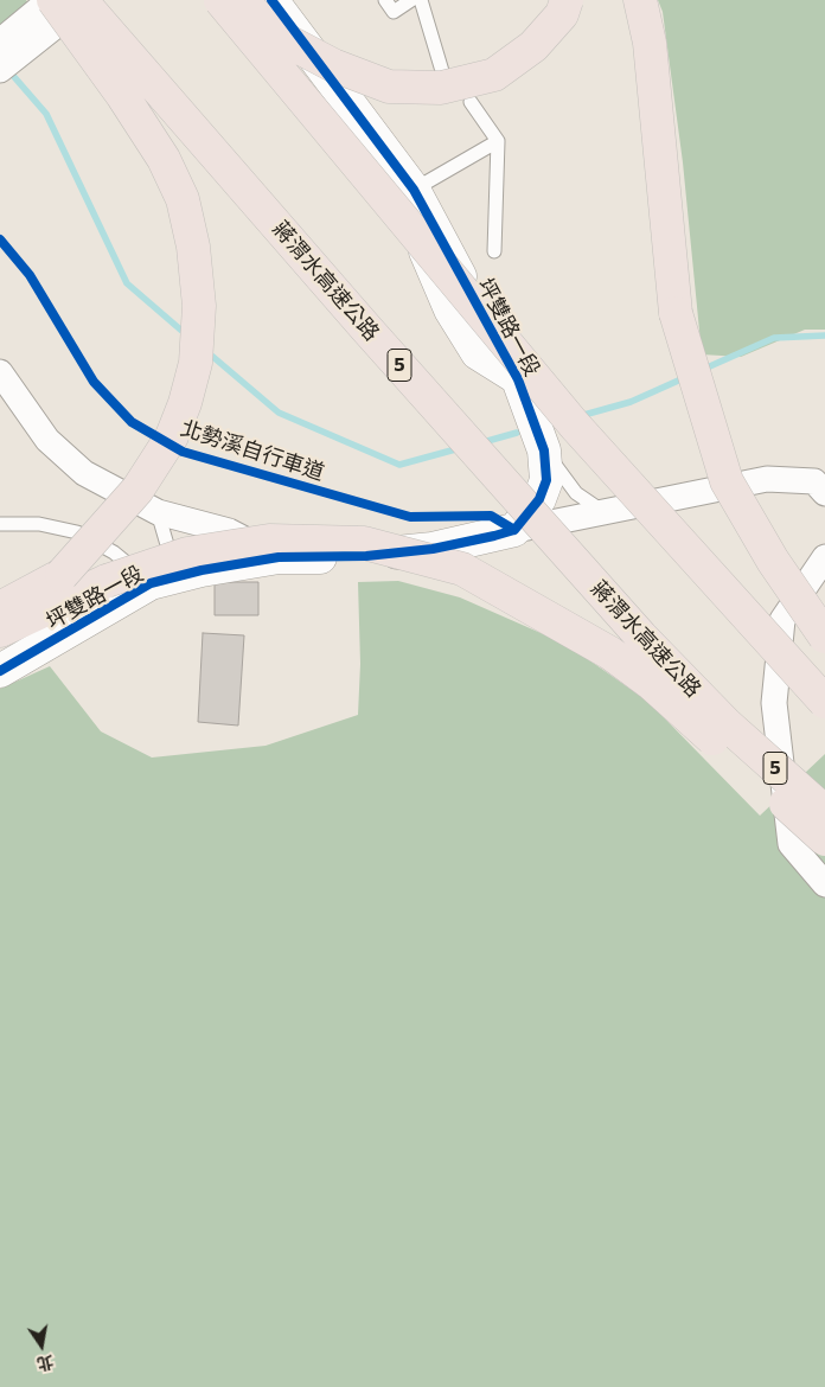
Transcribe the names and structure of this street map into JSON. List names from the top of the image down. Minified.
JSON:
{"streets":{"highway":["蔣渭水高速公路","5"],"street":["坪雙路一段"],"cycle path":["北勢溪自行車道"]},"north":"bottom"}
